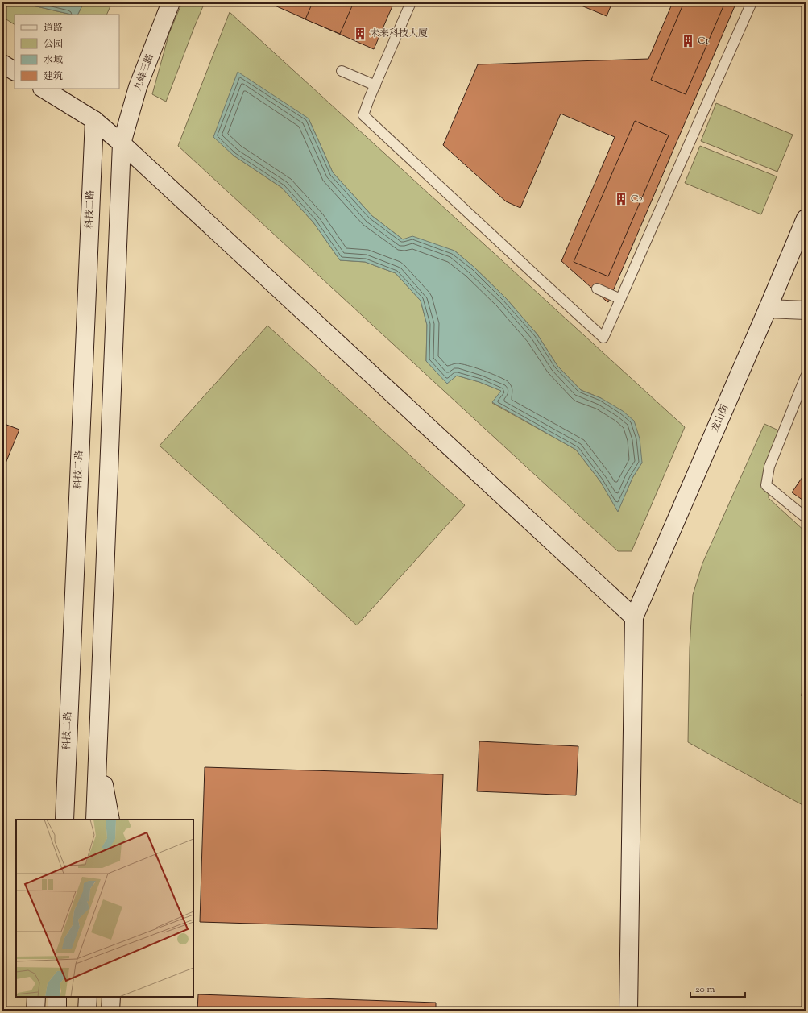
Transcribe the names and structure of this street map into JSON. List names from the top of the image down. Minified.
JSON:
{"streets":{"street":["九峰三路","科技二路","龙山街"]},"places":{"building":["未来科技大厦","C1","C2"]},"legend":["道路","公园","水域","建筑"],"scale_bar":"20 m"}
